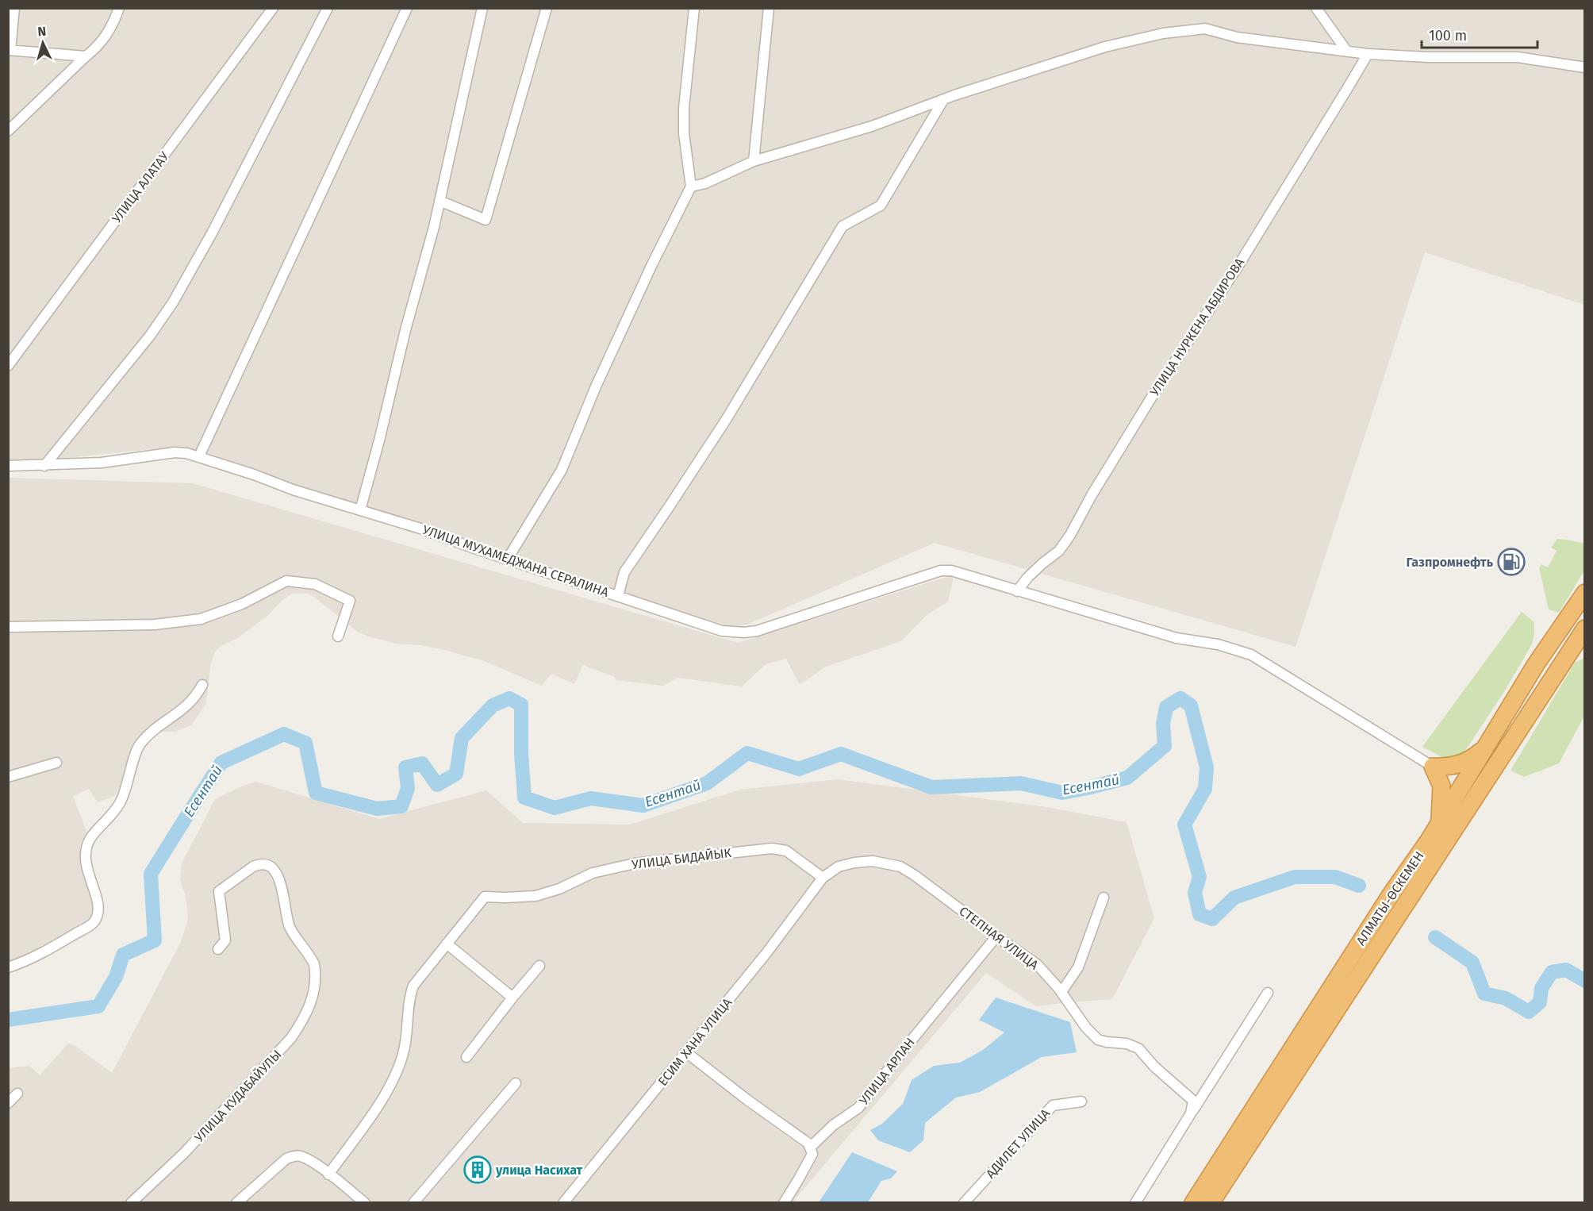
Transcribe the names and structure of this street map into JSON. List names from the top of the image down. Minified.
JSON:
{"streets":{"highway":["АЛМАТЫ-ӨСКЕМЕН"],"street":["УЛИЦА АЛАТАУ","УЛИЦА НУРКЕНА АБДИРОВА","УЛИЦА МУХАМЕДЖАНА СЕРАЛИНА","УЛИЦА БИДАЙЫК","СТЕПНАЯ УЛИЦА","ЕСИМ ХАНА УЛИЦА","УЛИЦА АРЛАН","УЛИЦА КУДАБАЙУЛЫ","АДИЛЕТ УЛИЦА"]},"crossings":[["УЛИЦА НУРКЕНА АБДИРОВА","УЛИЦА МУХАМЕДЖАНА СЕРАЛИНА"],["УЛИЦА БИДАЙЫК","СТЕПНАЯ УЛИЦА"],["УЛИЦА БИДАЙЫК","ЕСИМ ХАНА УЛИЦА"],["СТЕПНАЯ УЛИЦА","ЕСИМ ХАНА УЛИЦА"],["СТЕПНАЯ УЛИЦА","УЛИЦА АРЛАН"]],"water":["Есентай"],"places":{"fuel station":["Газпромнефть"],"building":["улица Насихат"]},"scale_bar":"100 m","north":"top"}
